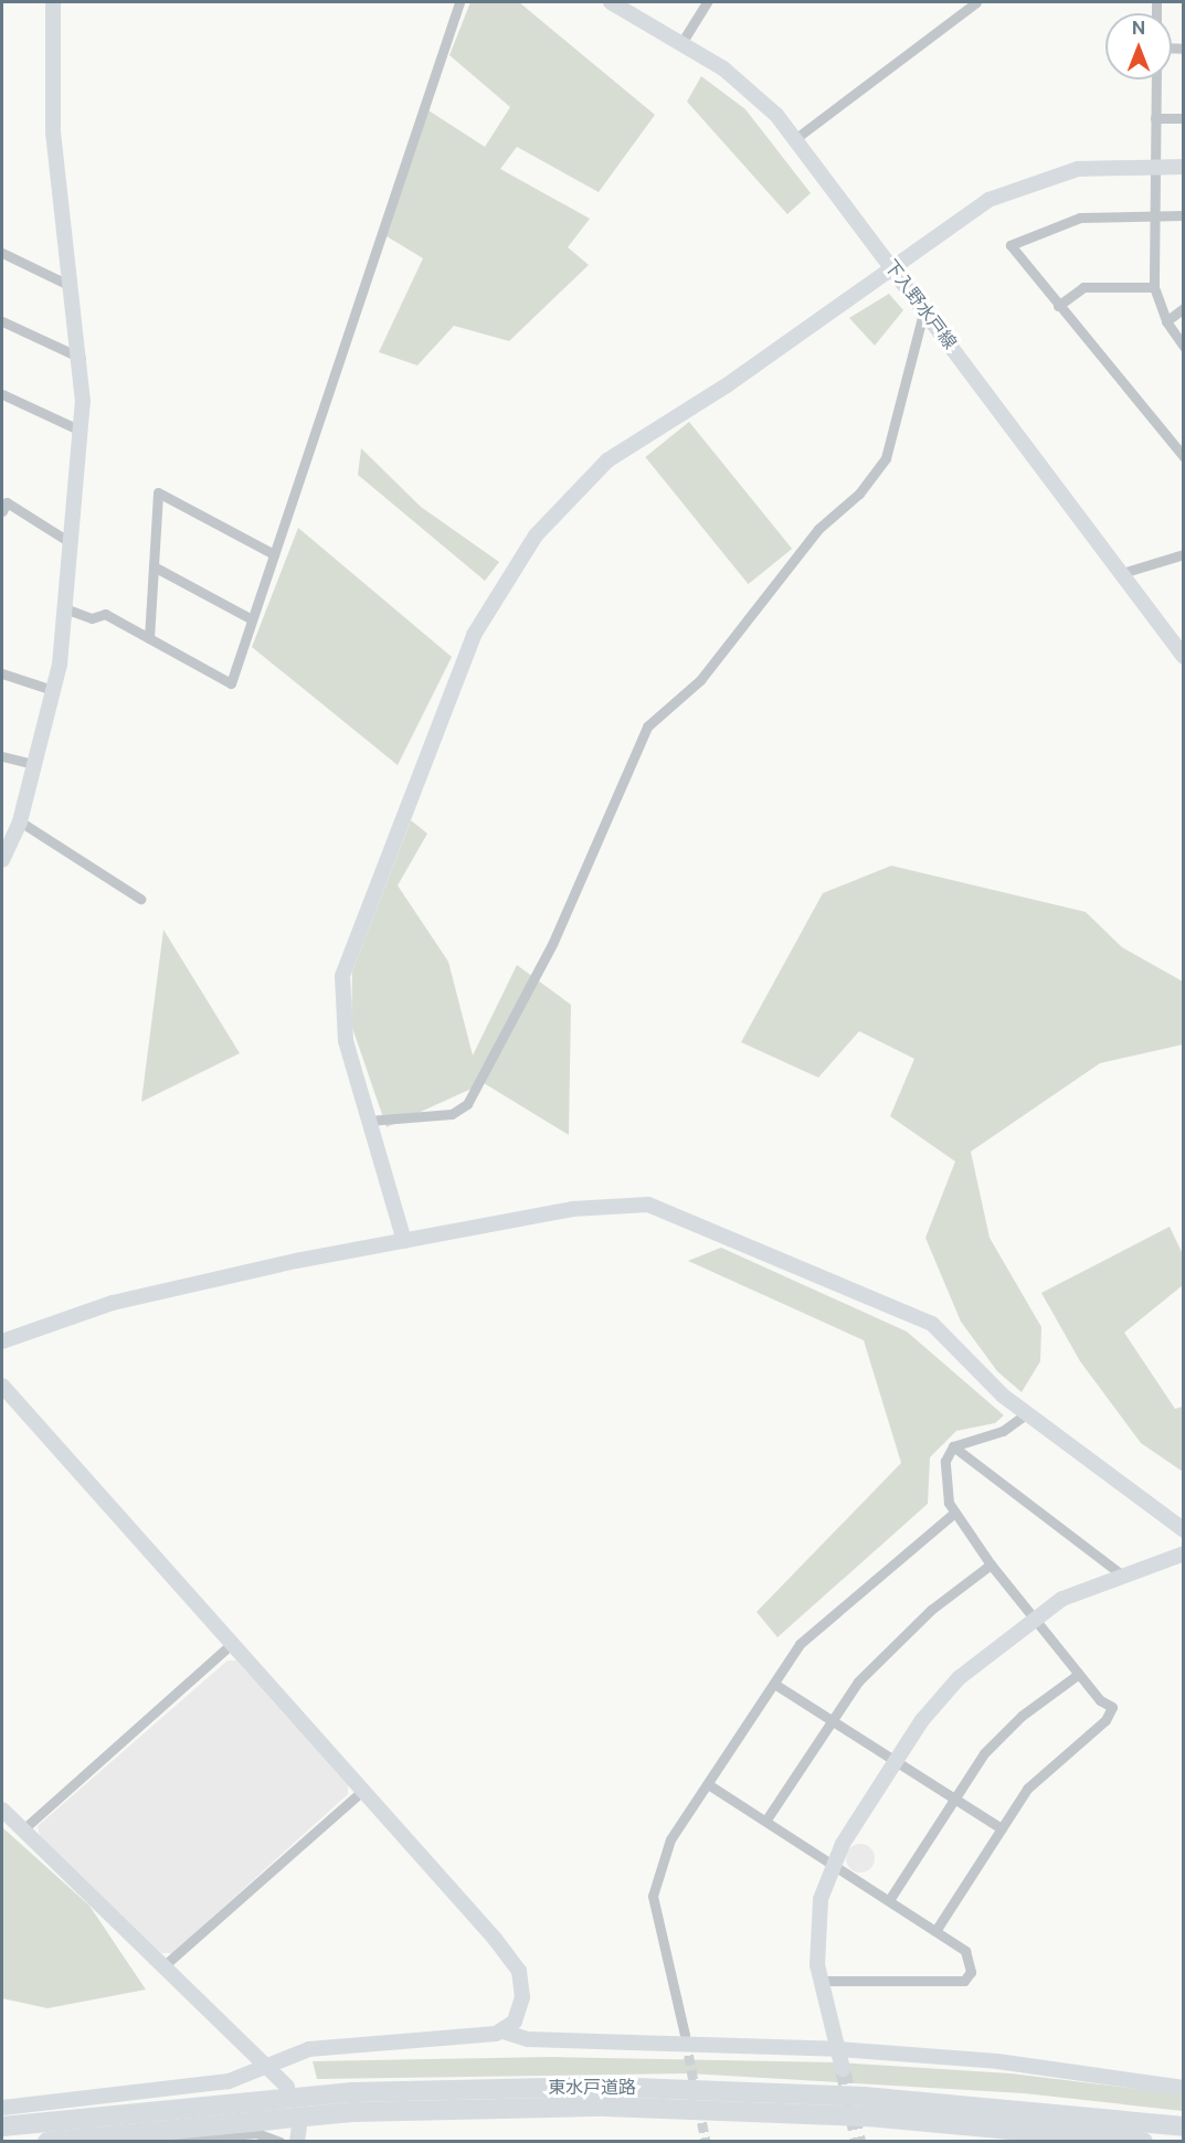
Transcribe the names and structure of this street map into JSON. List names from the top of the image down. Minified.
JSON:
{"streets":{"highway":["東水戸道路"],"street":["下入野水戸線"]},"north":"top"}
